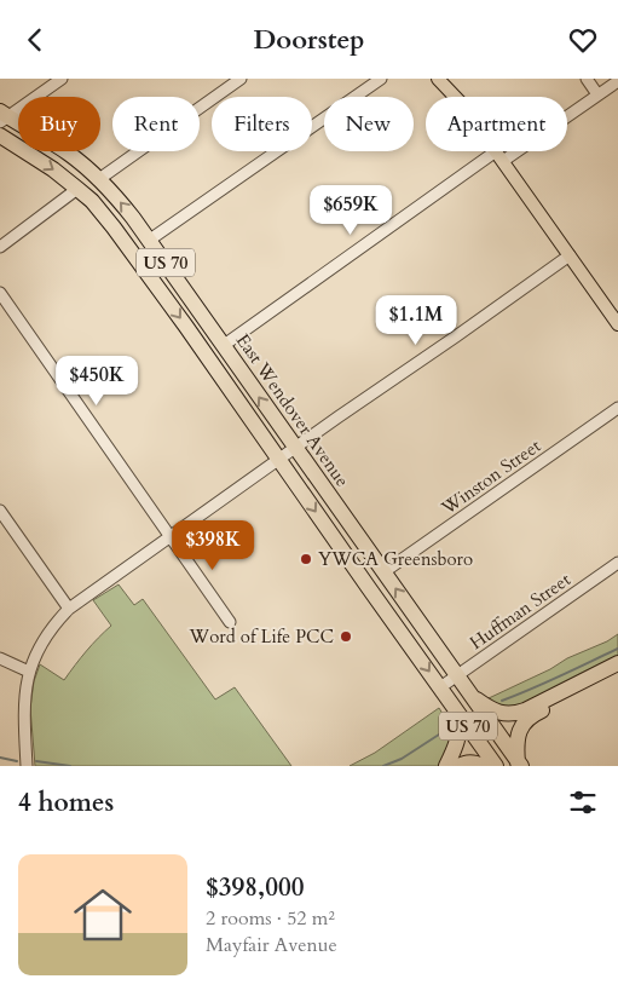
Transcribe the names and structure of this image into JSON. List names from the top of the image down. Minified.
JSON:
{"streets":{"highway":["US 70","East Wendover Avenue"],"street":["Winston Street","Huffman Street"]},"crossings":[["US 70","Huffman Street"],["East Wendover Avenue","Winston Street"],["East Wendover Avenue","Huffman Street"]],"places":["YWCA Greensboro","Word of Life PCC"],"page":{"header":"Doorstep","chip":["Buy","Rent","Filters","New","Apartment"],"price":["$659K","$1.1M","$450K","$398K"],"heading":"4 homes","list":[{"name":"$398,000","note":"2 rooms · 52 m² · Mayfair Avenue"}]}}
